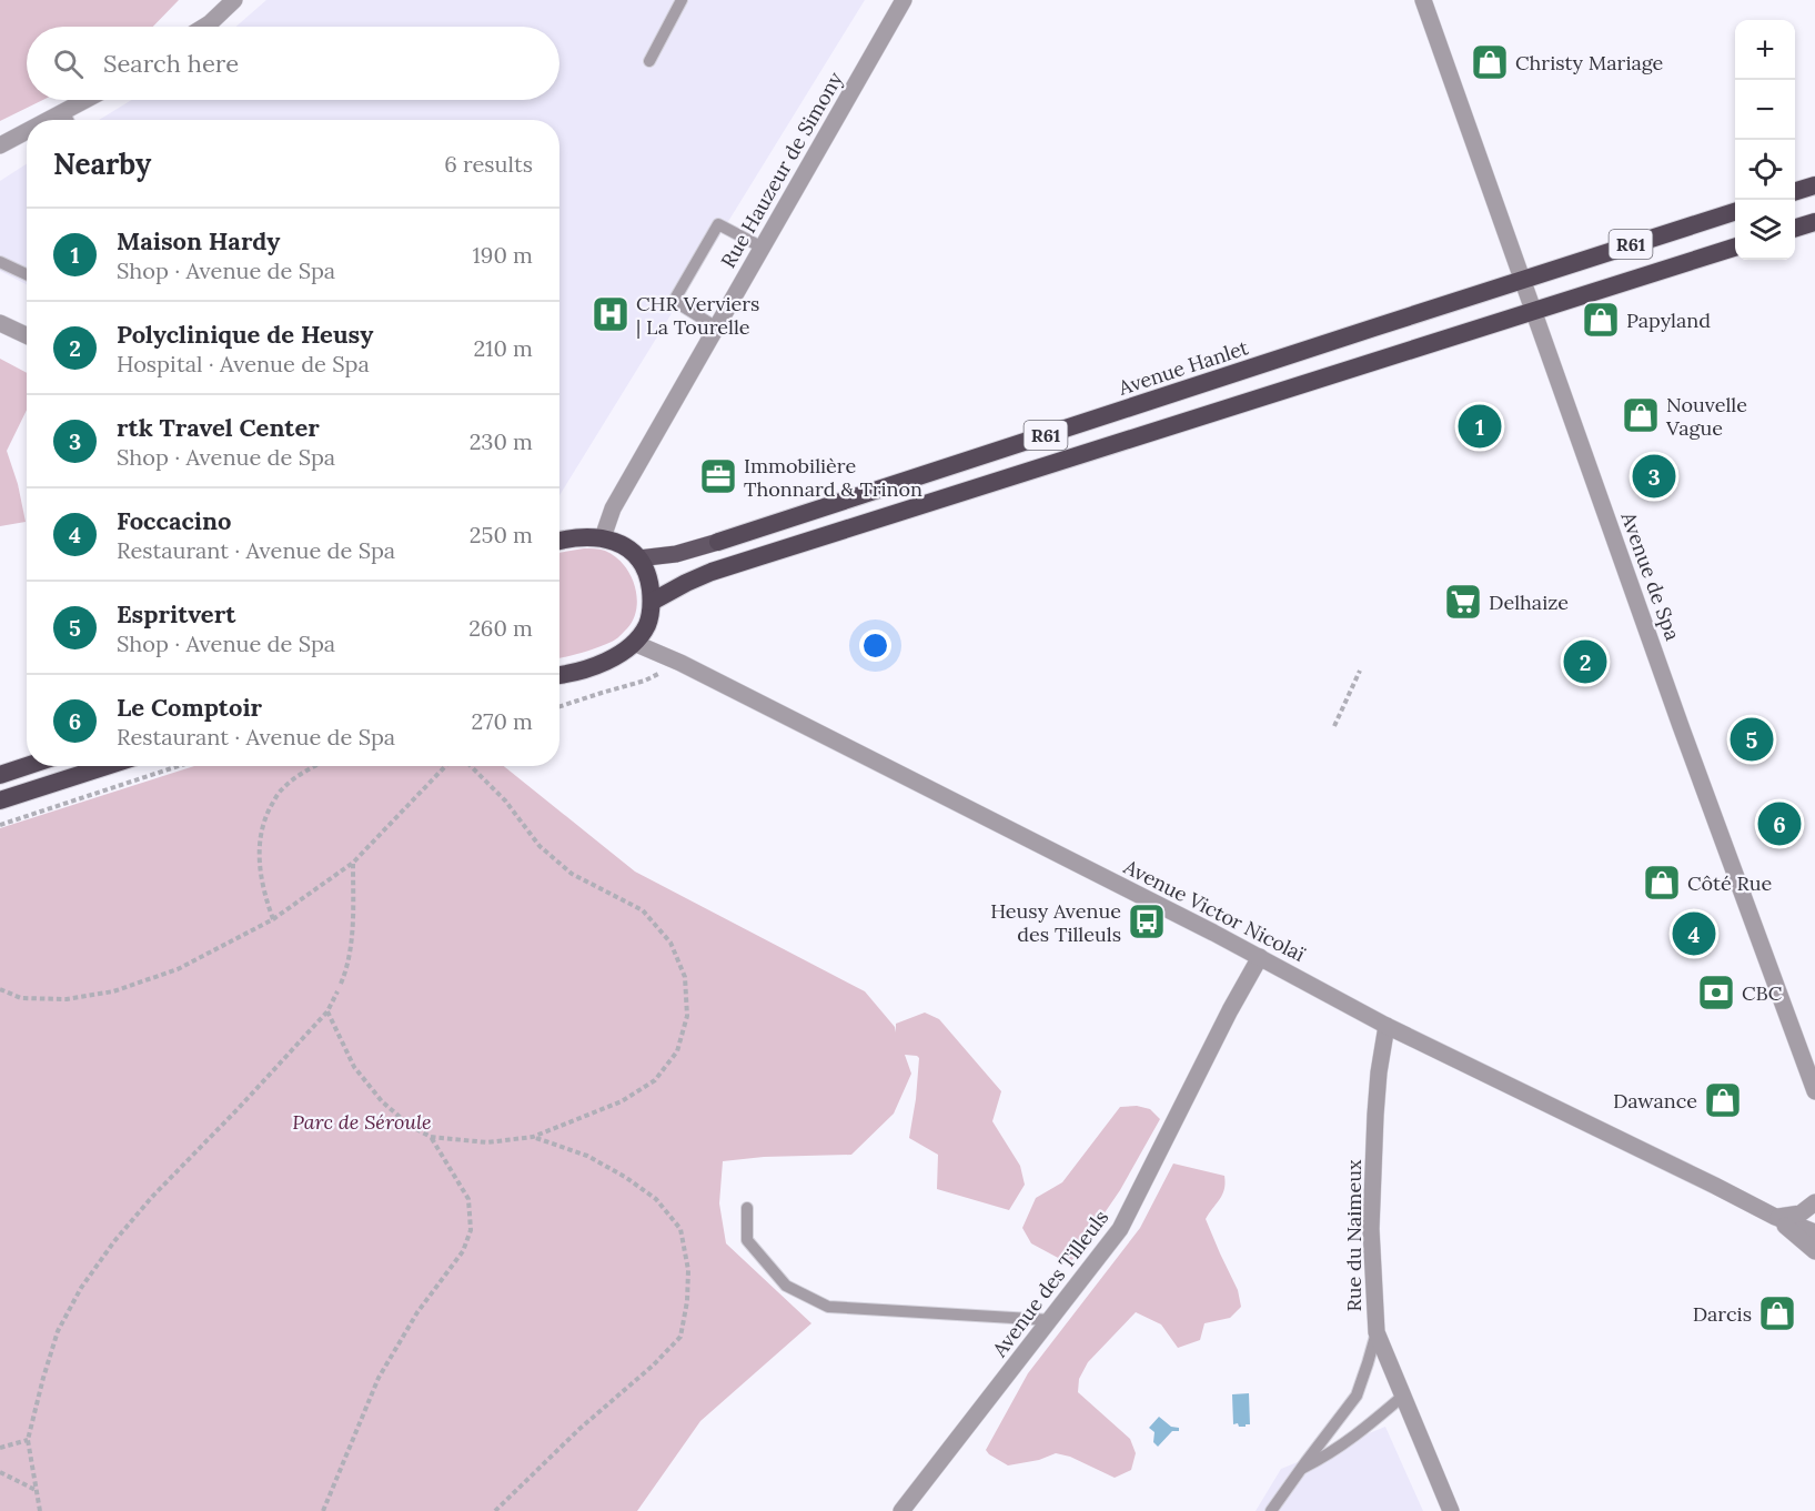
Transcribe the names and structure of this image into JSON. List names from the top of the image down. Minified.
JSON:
{"streets":{"highway":["R61","Avenue Hanlet"],"street":["Rue Hauzeur de Simony","Avenue de Spa","Avenue Victor Nicolaï","Rue du Naimeux","Avenue des Tilleuls"]},"crossings":[["R61","Avenue de Spa"],["Avenue Hanlet","Avenue de Spa"],["Avenue Victor Nicolaï","Rue du Naimeux"],["Avenue Victor Nicolaï","Avenue des Tilleuls"]],"parks":["Parc de Séroule"],"places":{"shop":["Christy Mariage","Papyland","Nouvelle Vague","Côté Rue","Dawance","Darcis"],"hospital":["CHR Verviers | La Tourelle"],"office":["Immobilière Thonnard & Trinon"],"supermarket":["Delhaize"],"bus stop":["Heusy Avenue des Tilleuls"],"bank":["CBC"]},"page":{"map_buttons":["+","−"],"search":"Search here","heading":["Nearby","6 results"],"list":[{"mark":"1","name":"Maison Hardy","note":"Shop · Avenue de Spa","value":"190 m"},{"mark":"2","name":"Polyclinique de Heusy","note":"Hospital · Avenue de Spa","value":"210 m"},{"mark":"3","name":"rtk Travel Center","note":"Shop · Avenue de Spa","value":"230 m"},{"mark":"4","name":"Foccacino","note":"Restaurant · Avenue de Spa","value":"250 m"},{"mark":"5","name":"Espritvert","note":"Shop · Avenue de Spa","value":"260 m"},{"mark":"6","name":"Le Comptoir","note":"Restaurant · Avenue de Spa","value":"270 m"}],"pins":["1","3","2","5","6","4"]}}
